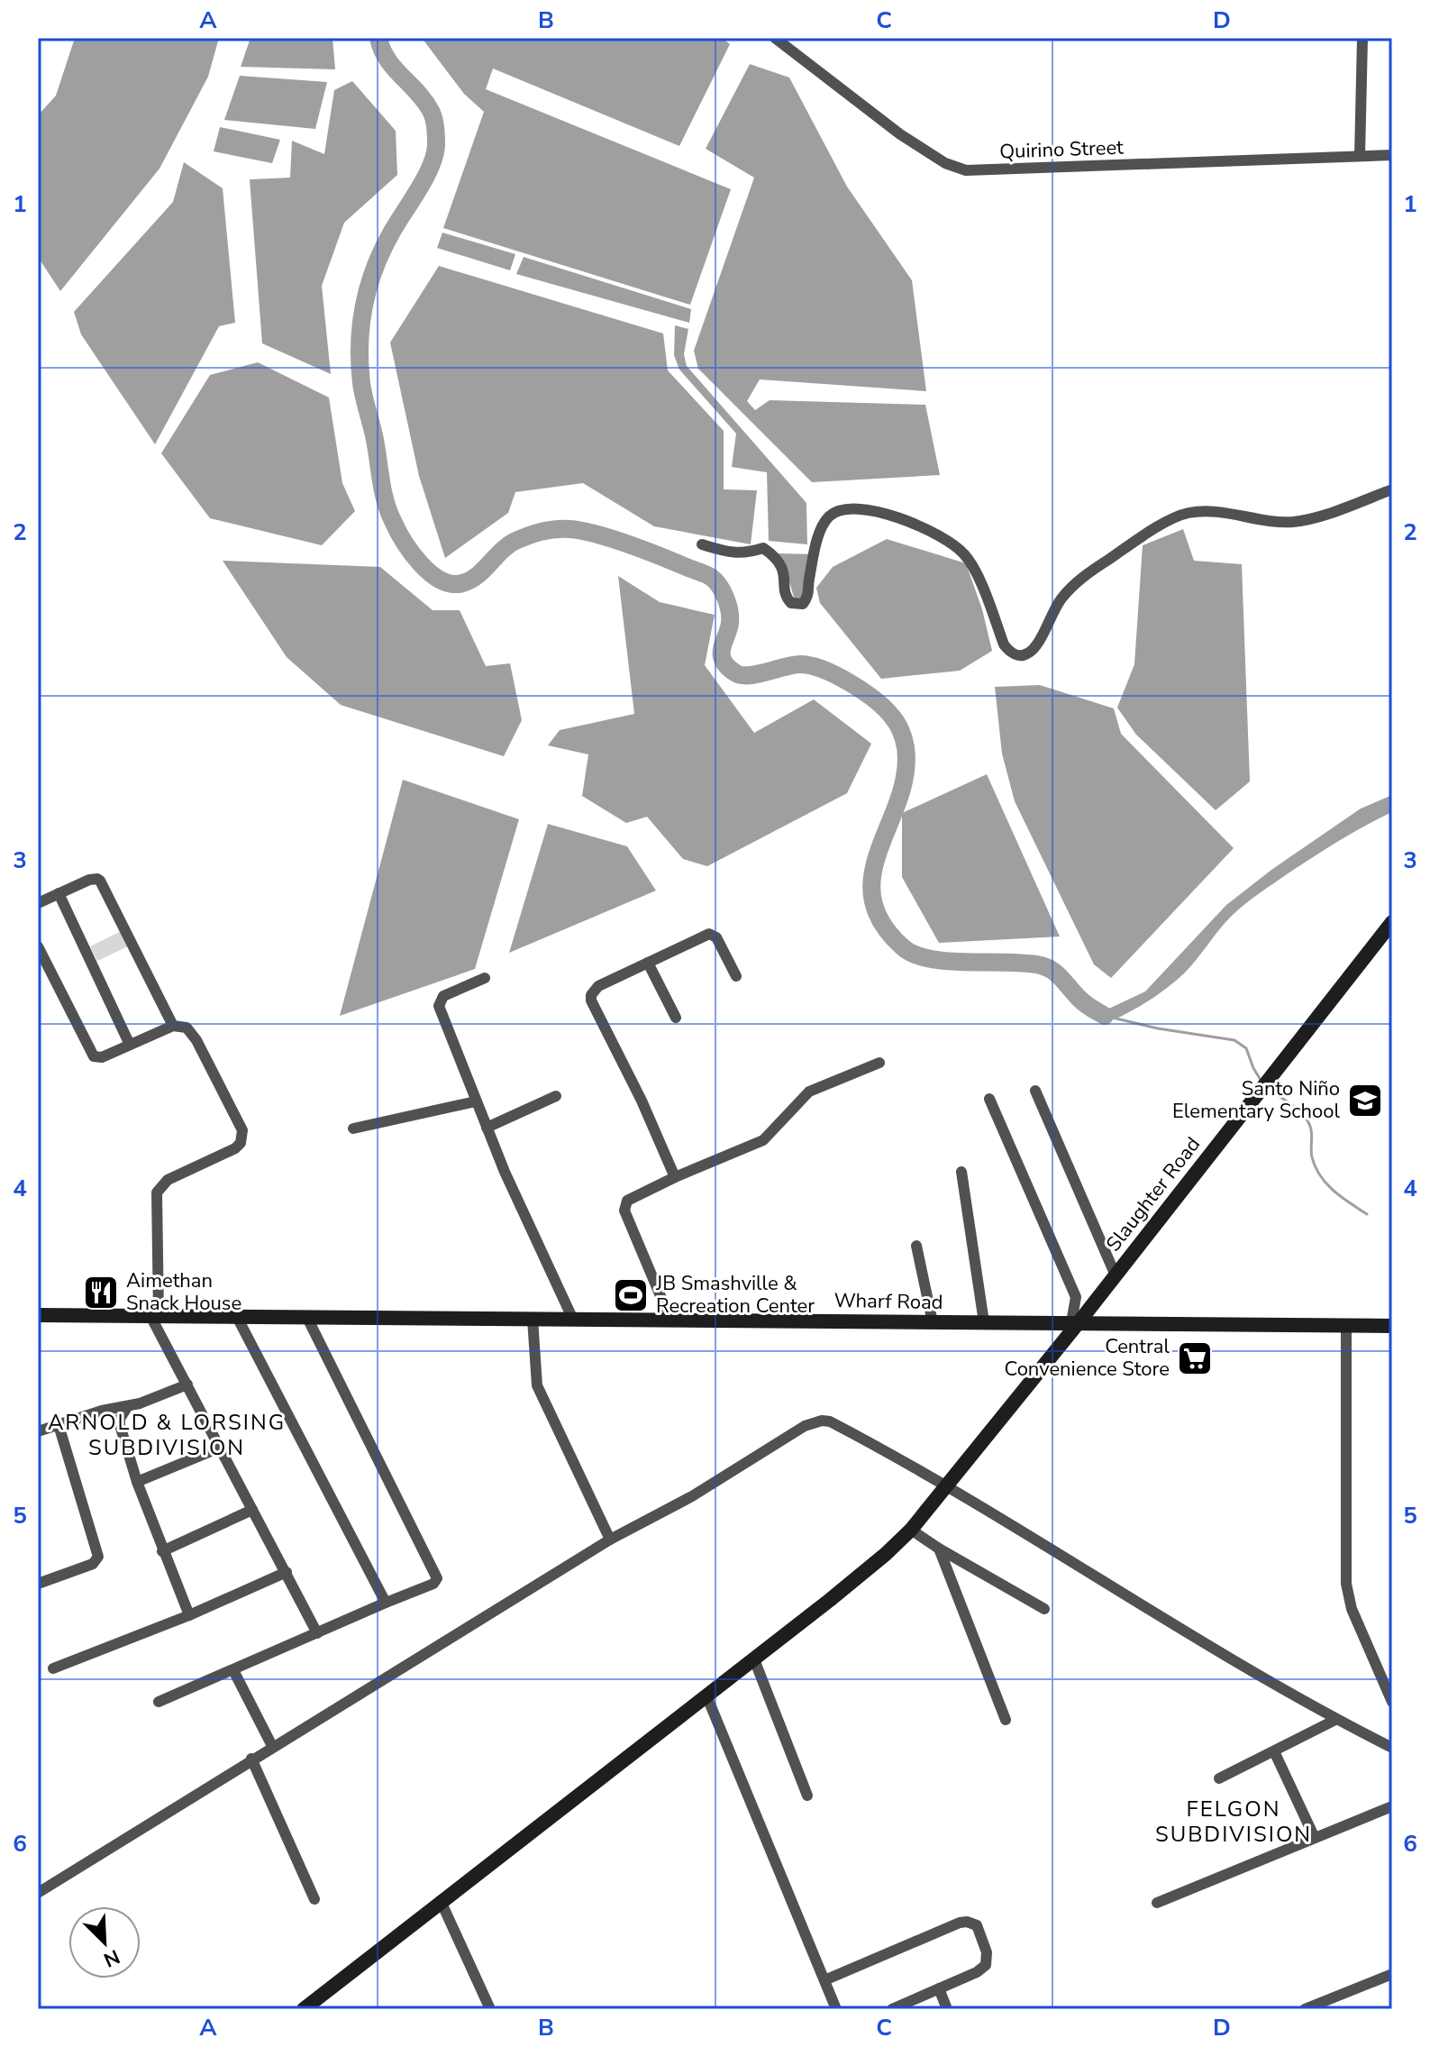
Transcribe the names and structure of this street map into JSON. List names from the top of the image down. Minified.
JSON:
{"streets":{"street":["Quirino Street","Slaughter Road","Wharf Road"]},"crossings":[["Slaughter Road","Wharf Road"]],"districts":["ARNOLD & LORSING SUBDIVISION","FELGON SUBDIVISION"],"places":{"school or university":["Santo Niño Elementary School"],"restaurant":["Aimethan Snack House"],"sports":["JB Smashville & Recreation Center"],"supermarket":["Central Convenience Store"]},"north":"bottom right","grid":{"columns":["A","B","C","D"],"rows":["1","2","3","4","5","6"]}}
